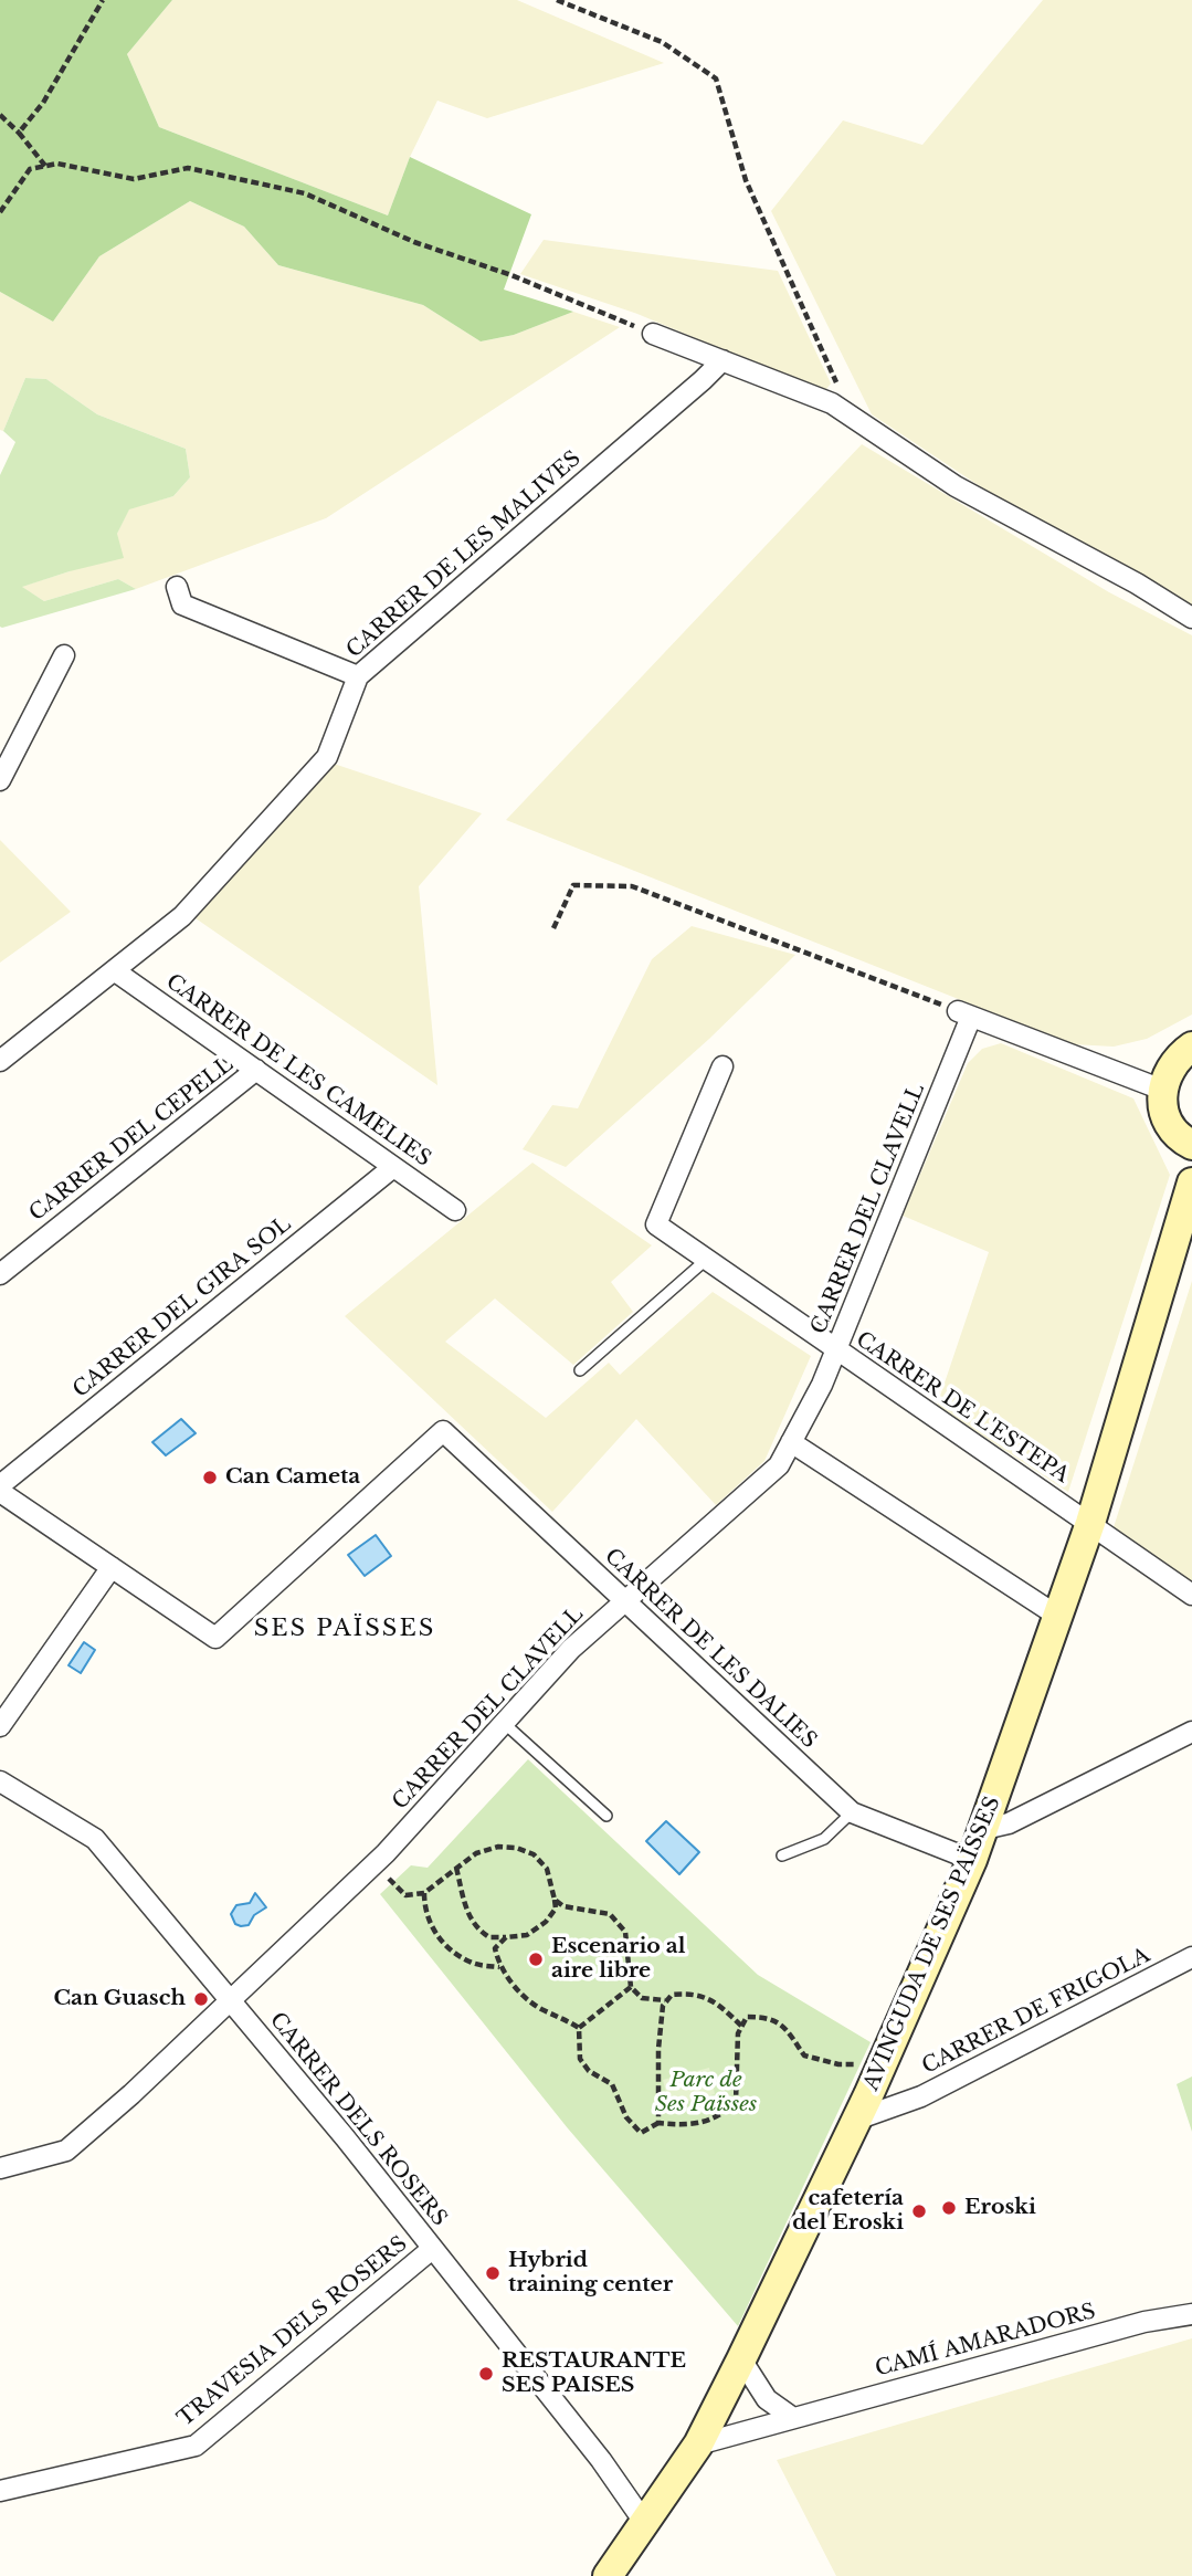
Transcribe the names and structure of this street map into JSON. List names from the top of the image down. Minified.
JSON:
{"streets":{"main road":["AVINGUDA DE SES PAÏSSES"],"street":["CARRER DE LES MALIVES","CARRER DE LES CAMELIES","CARRER DEL CEPELL","CARRER DEL CLAVELL","CARRER DEL GIRA SOL","CARRER DE L'ESTEPA","CARRER DE LES DALIES","CARRER DE FRIGOLA","CARRER DELS ROSERS","TRAVESIA DELS ROSERS","CAMÍ AMARADORS"]},"crossings":[["CARRER DE LES MALIVES","CARRER DE LES CAMELIES"],["CARRER DE LES CAMELIES","CARRER DEL CEPELL"],["CARRER DE LES CAMELIES","CARRER DEL GIRA SOL"],["CARRER DEL CLAVELL","CARRER DE L'ESTEPA"],["CARRER DEL CLAVELL","CARRER DE LES DALIES"],["CARRER DEL CLAVELL","CARRER DELS ROSERS"],["CARRER DE L'ESTEPA","AVINGUDA DE SES PAÏSSES"],["CARRER DE LES DALIES","AVINGUDA DE SES PAÏSSES"],["AVINGUDA DE SES PAÏSSES","CARRER DE FRIGOLA"],["AVINGUDA DE SES PAÏSSES","CARRER DELS ROSERS"],["AVINGUDA DE SES PAÏSSES","CAMÍ AMARADORS"],["CARRER DELS ROSERS","TRAVESIA DELS ROSERS"]],"districts":["SES PAÏSSES"],"parks":["Parc de Ses Païsses"],"places":["Can Cameta","Escenario al aire libre","Can Guasch","Eroski","cafetería del Eroski","Hybrid training center","RESTAURANTE SES PAISES"]}
